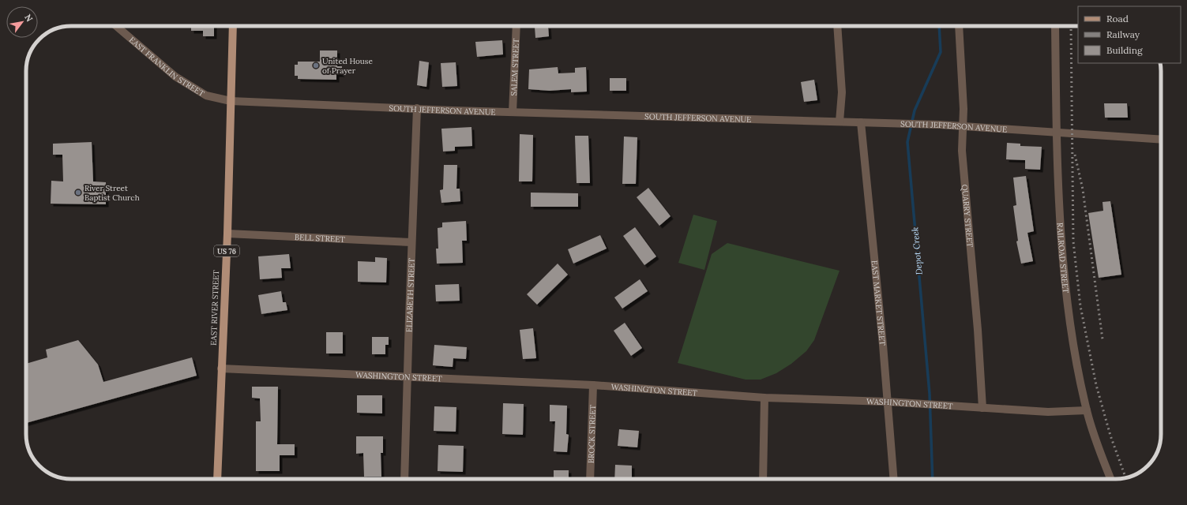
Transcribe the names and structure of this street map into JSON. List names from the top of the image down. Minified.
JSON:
{"streets":{"main road":["US 76","EAST RIVER STREET"],"street":["EAST FRANKLIN STREET","SALEM STREET","SOUTH JEFFERSON AVENUE","QUARRY STREET","BELL STREET","RAILROAD STREET","ELIZABETH STREET","EAST MARKET STREET","WASHINGTON STREET","BROCK STREET"]},"crossings":[["EAST FRANKLIN STREET","SOUTH JEFFERSON AVENUE"],["EAST FRANKLIN STREET","EAST RIVER STREET"],["SALEM STREET","SOUTH JEFFERSON AVENUE"],["SOUTH JEFFERSON AVENUE","QUARRY STREET"],["SOUTH JEFFERSON AVENUE","RAILROAD STREET"],["SOUTH JEFFERSON AVENUE","ELIZABETH STREET"],["SOUTH JEFFERSON AVENUE","EAST MARKET STREET"],["SOUTH JEFFERSON AVENUE","EAST RIVER STREET"],["QUARRY STREET","WASHINGTON STREET"],["BELL STREET","ELIZABETH STREET"],["BELL STREET","EAST RIVER STREET"],["RAILROAD STREET","WASHINGTON STREET"],["ELIZABETH STREET","WASHINGTON STREET"],["EAST MARKET STREET","WASHINGTON STREET"],["EAST RIVER STREET","WASHINGTON STREET"],["WASHINGTON STREET","BROCK STREET"]],"water":["Depot Creek"],"places":["United House of Prayer","River Street Baptist Church"],"legend":["Road","Railway","Building"],"north":"top right"}
